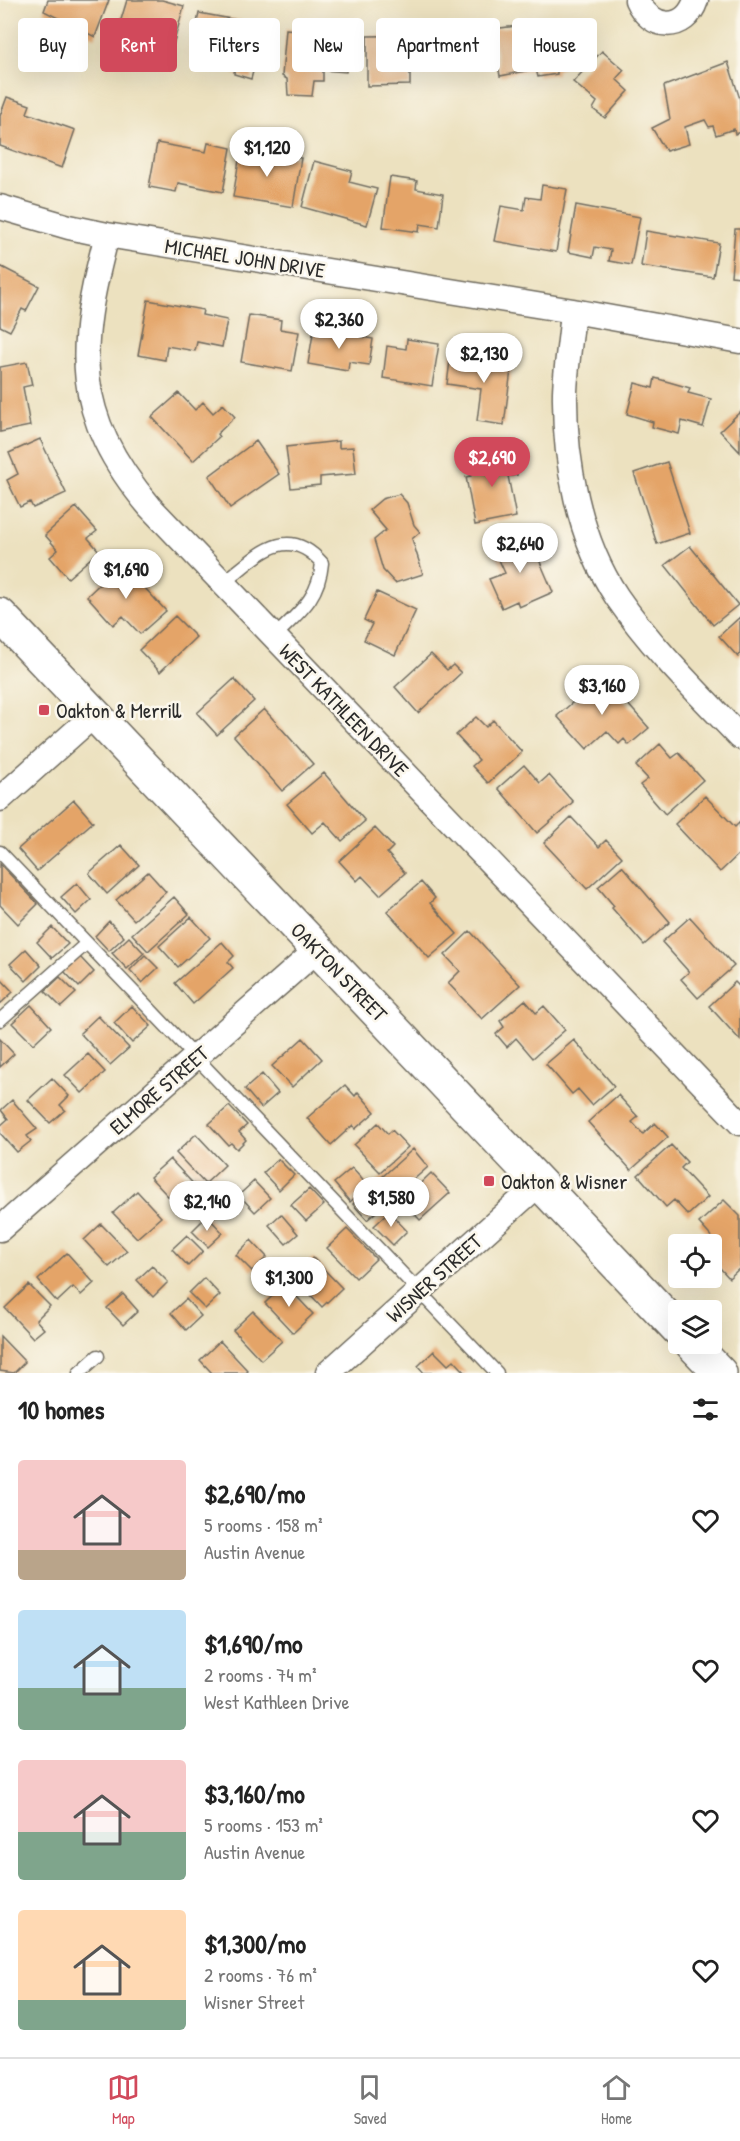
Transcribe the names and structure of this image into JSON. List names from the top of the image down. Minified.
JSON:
{"streets":{"main road":["OAKTON STREET"],"street":["MICHAEL JOHN DRIVE","WEST KATHLEEN DRIVE","ELMORE STREET","WISNER STREET"]},"crossings":[["MICHAEL JOHN DRIVE","WEST KATHLEEN DRIVE"],["OAKTON STREET","ELMORE STREET"],["OAKTON STREET","WISNER STREET"]],"places":{"transit":["Oakton & Merrill","Oakton & Wisner"]},"page":{"chip":["Buy","Rent","Filters","New","Apartment","House"],"price":["$1,120","$2,360","$2,130","$2,690","$2,640","$1,690","$3,160","$1,580","$2,140","$1,300"],"heading":"10 homes","list":[{"name":"$2,690/mo","note":"5 rooms · 158 m² · Austin Avenue"},{"name":"$1,690/mo","note":"2 rooms · 74 m² · West Kathleen Drive"},{"name":"$3,160/mo","note":"5 rooms · 153 m² · Austin Avenue"},{"name":"$1,300/mo","note":"2 rooms · 76 m² · Wisner Street"}],"tabs":["Map","Saved","Home"]}}
